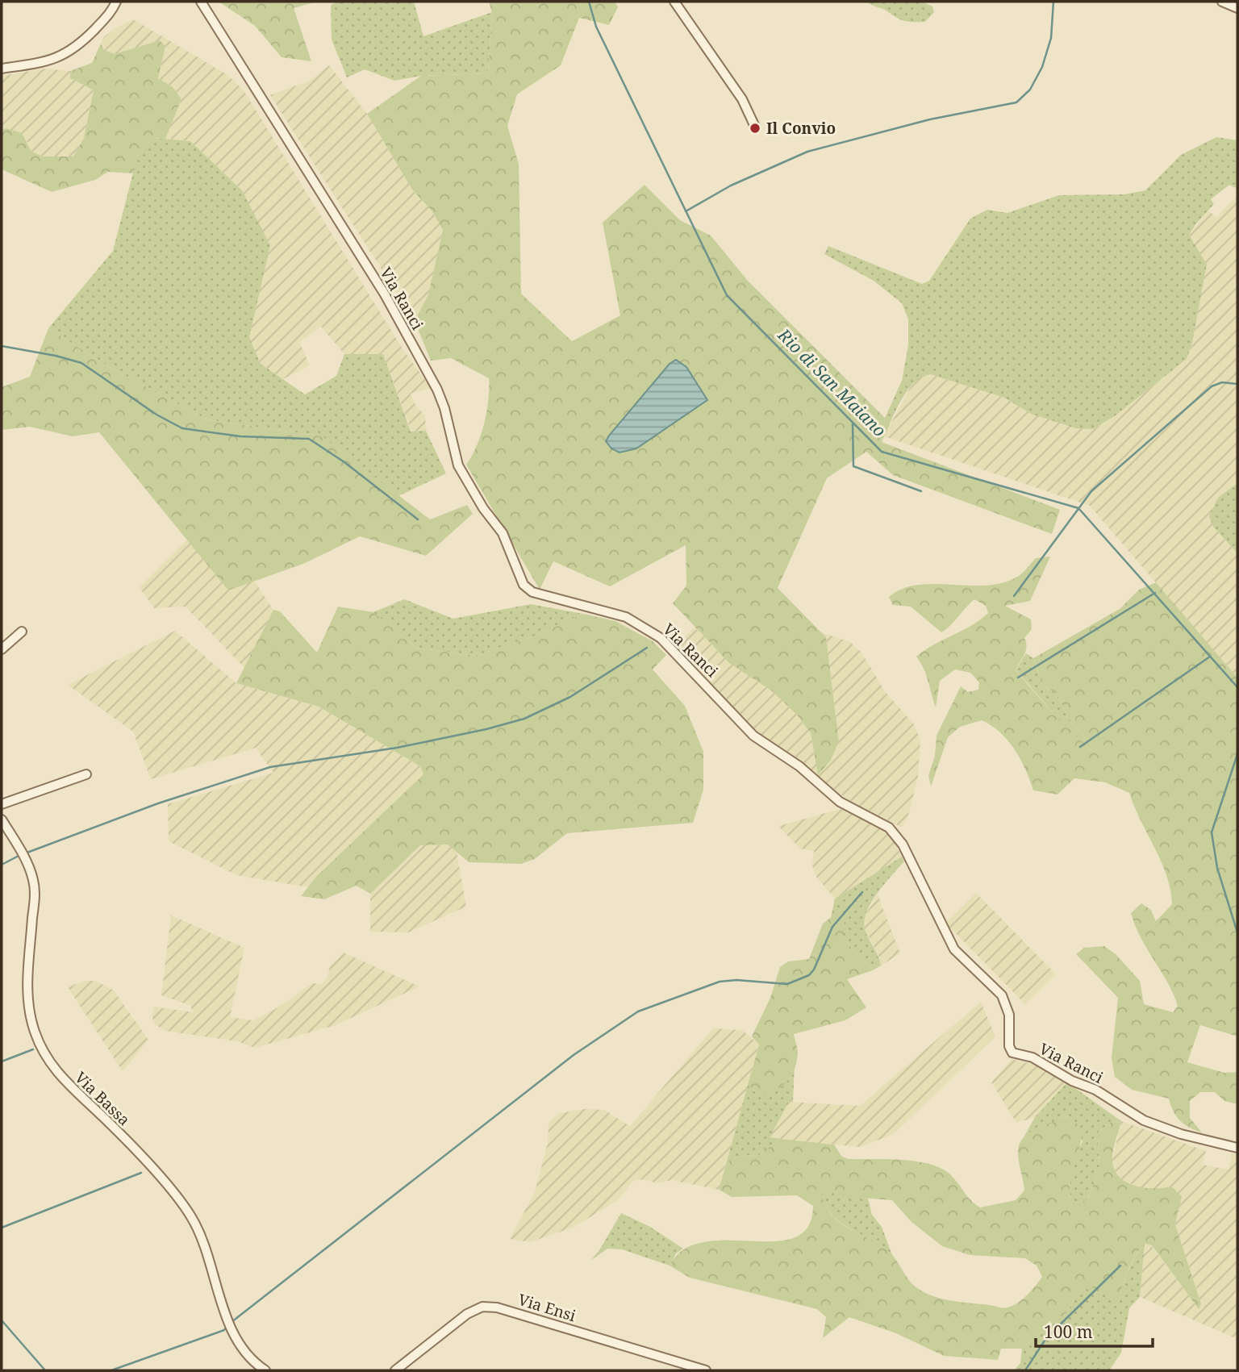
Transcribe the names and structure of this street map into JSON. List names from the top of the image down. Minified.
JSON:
{"streets":{"street":["Via Ranci","Via Bassa","Via Ensi"]},"water":["Rio di San Maiano"],"places":["Il Convio"],"scale_bar":"100 m"}
